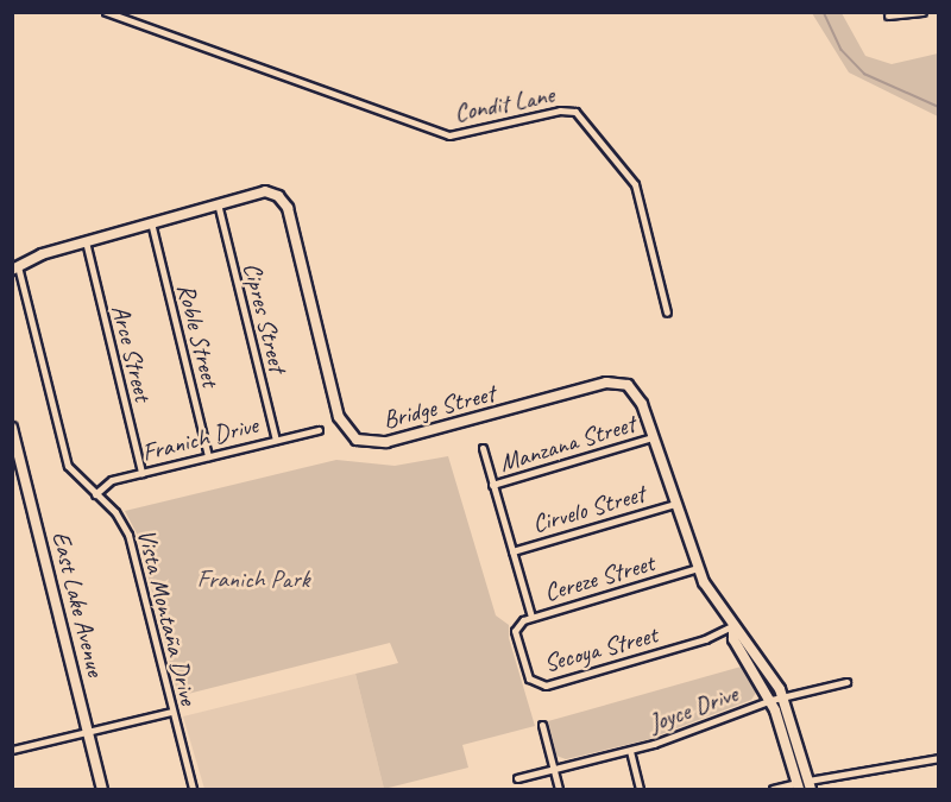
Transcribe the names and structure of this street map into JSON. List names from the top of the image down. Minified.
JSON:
{"streets":{"main road":["East Lake Avenue"],"street":["Condit Lane","Cipres Street","Roble Street","Arce Street","Bridge Street","Franich Drive","Manzana Street","Cirvelo Street","Cereze Street","Vista Montaña Drive","Secoya Street","Joyce Drive"]},"crossings":[["Cipres Street","Bridge Street"],["Cipres Street","Franich Drive"],["Roble Street","Bridge Street"],["Roble Street","Franich Drive"],["Arce Street","Bridge Street"],["Arce Street","Franich Drive"],["Bridge Street","Manzana Street"],["Bridge Street","Cirvelo Street"],["Bridge Street","Cereze Street"],["Bridge Street","Vista Montaña Drive"],["Bridge Street","Secoya Street"],["Bridge Street","Joyce Drive"],["Franich Drive","Vista Montaña Drive"],["Cereze Street","Secoya Street"]],"parks":["Franich Park"]}
